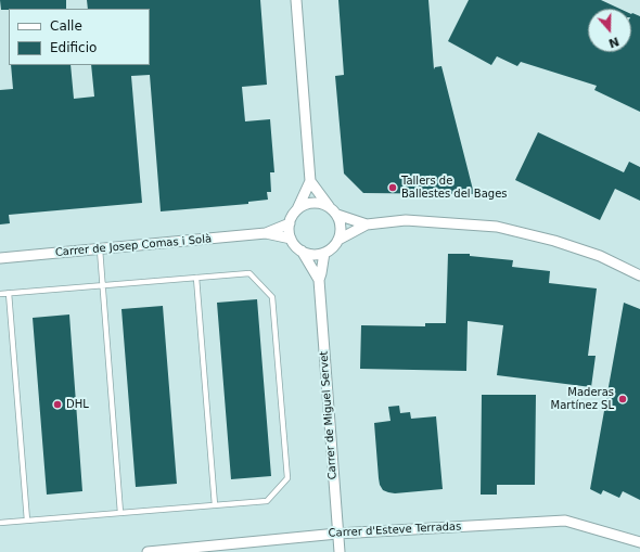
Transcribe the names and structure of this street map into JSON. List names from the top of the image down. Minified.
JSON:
{"streets":{"street":["Carrer de Josep Comas i Solà","Carrer de Miguel Servet","Carrer d'Esteve Terradas"]},"crossings":[["Carrer de Josep Comas i Solà","Carrer de Miguel Servet"],["Carrer de Miguel Servet","Carrer d'Esteve Terradas"]],"places":["Tallers de Ballestes del Bages","Maderas Martínez SL","DHL"],"legend":["Calle","Edificio"],"north":"bottom"}
